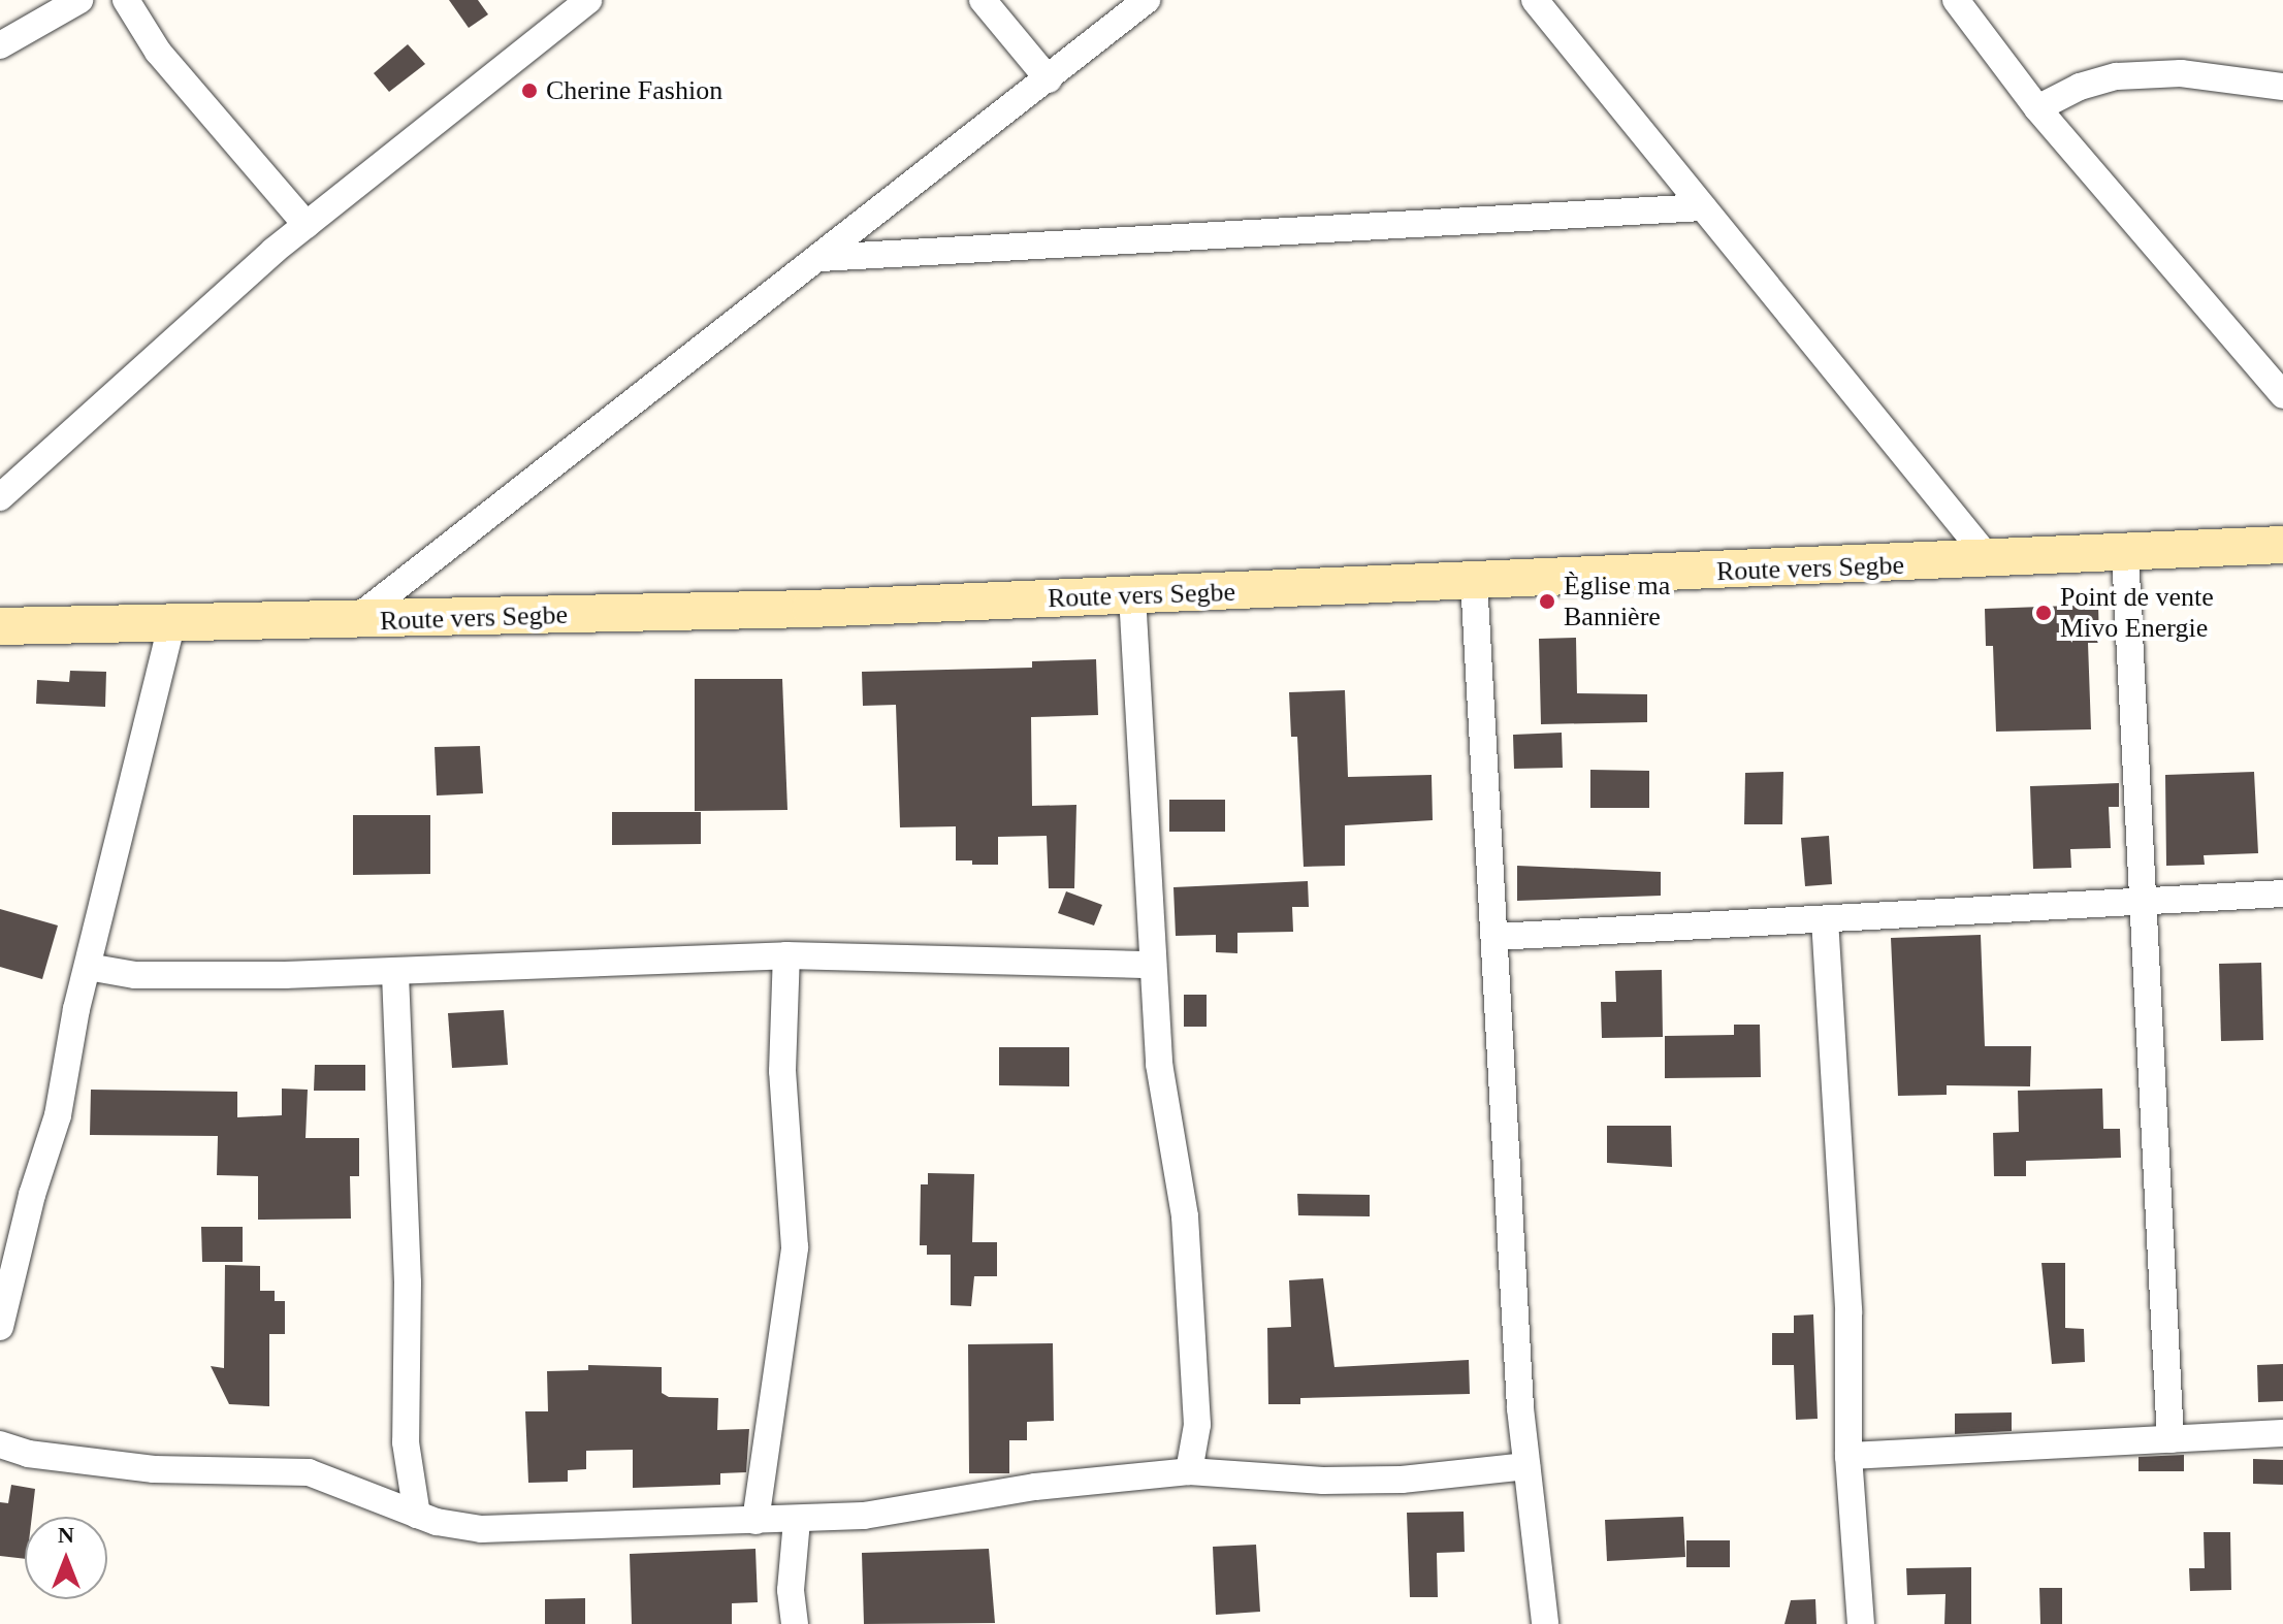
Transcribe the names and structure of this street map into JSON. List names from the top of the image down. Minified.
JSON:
{"streets":{"main road":["Route vers Segbe"]},"places":["Cherine Fashion","Èglise ma Bannière","Point de vente Mivo Energie"],"north":"top"}
